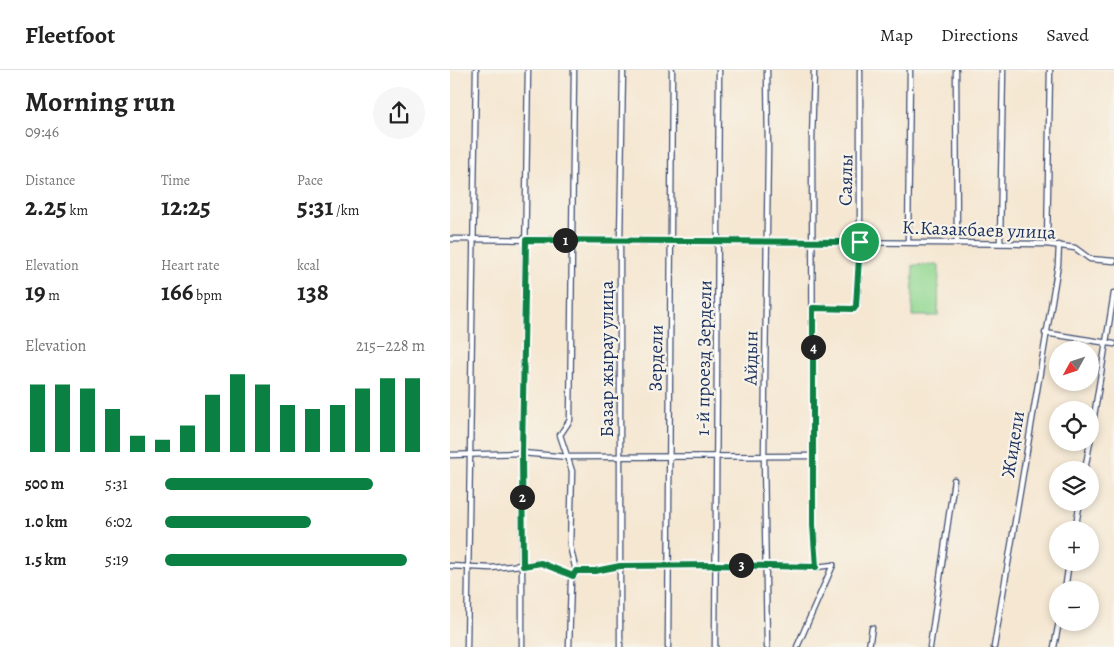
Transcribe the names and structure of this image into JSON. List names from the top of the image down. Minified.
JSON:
{"streets":{"street":["Саялы","К.Казакбаев улица","Зердели","1-й проезд Зердели","Айдын","Базар жырау улица","Жидели"]},"crossings":[["Саялы","К.Казакбаев улица"],["К.Казакбаев улица","Зердели"],["К.Казакбаев улица","1-й проезд Зердели"],["К.Казакбаев улица","Айдын"],["К.Казакбаев улица","Базар жырау улица"],["К.Казакбаев улица","Жидели"]],"north":"bottom left","page":{"header":"Fleetfoot","nav":["Map","Directions","Saved"],"heading":["Morning run","09:46"],"stats":[["Distance","2.25 km"],["Time","12:25"],["Pace","5:31 /km"],["Elevation","19 m"],["Heart rate","166 bpm"],["kcal","138"]],"pins":["1","4","2","3"],"chart":["Elevation","215–228 m"],"map_buttons":["+","−"],"list":[{"name":"500 m","note":"5:31"},{"name":"1.0 km","note":"6:02"},{"name":"1.5 km","note":"5:19"}]}}
